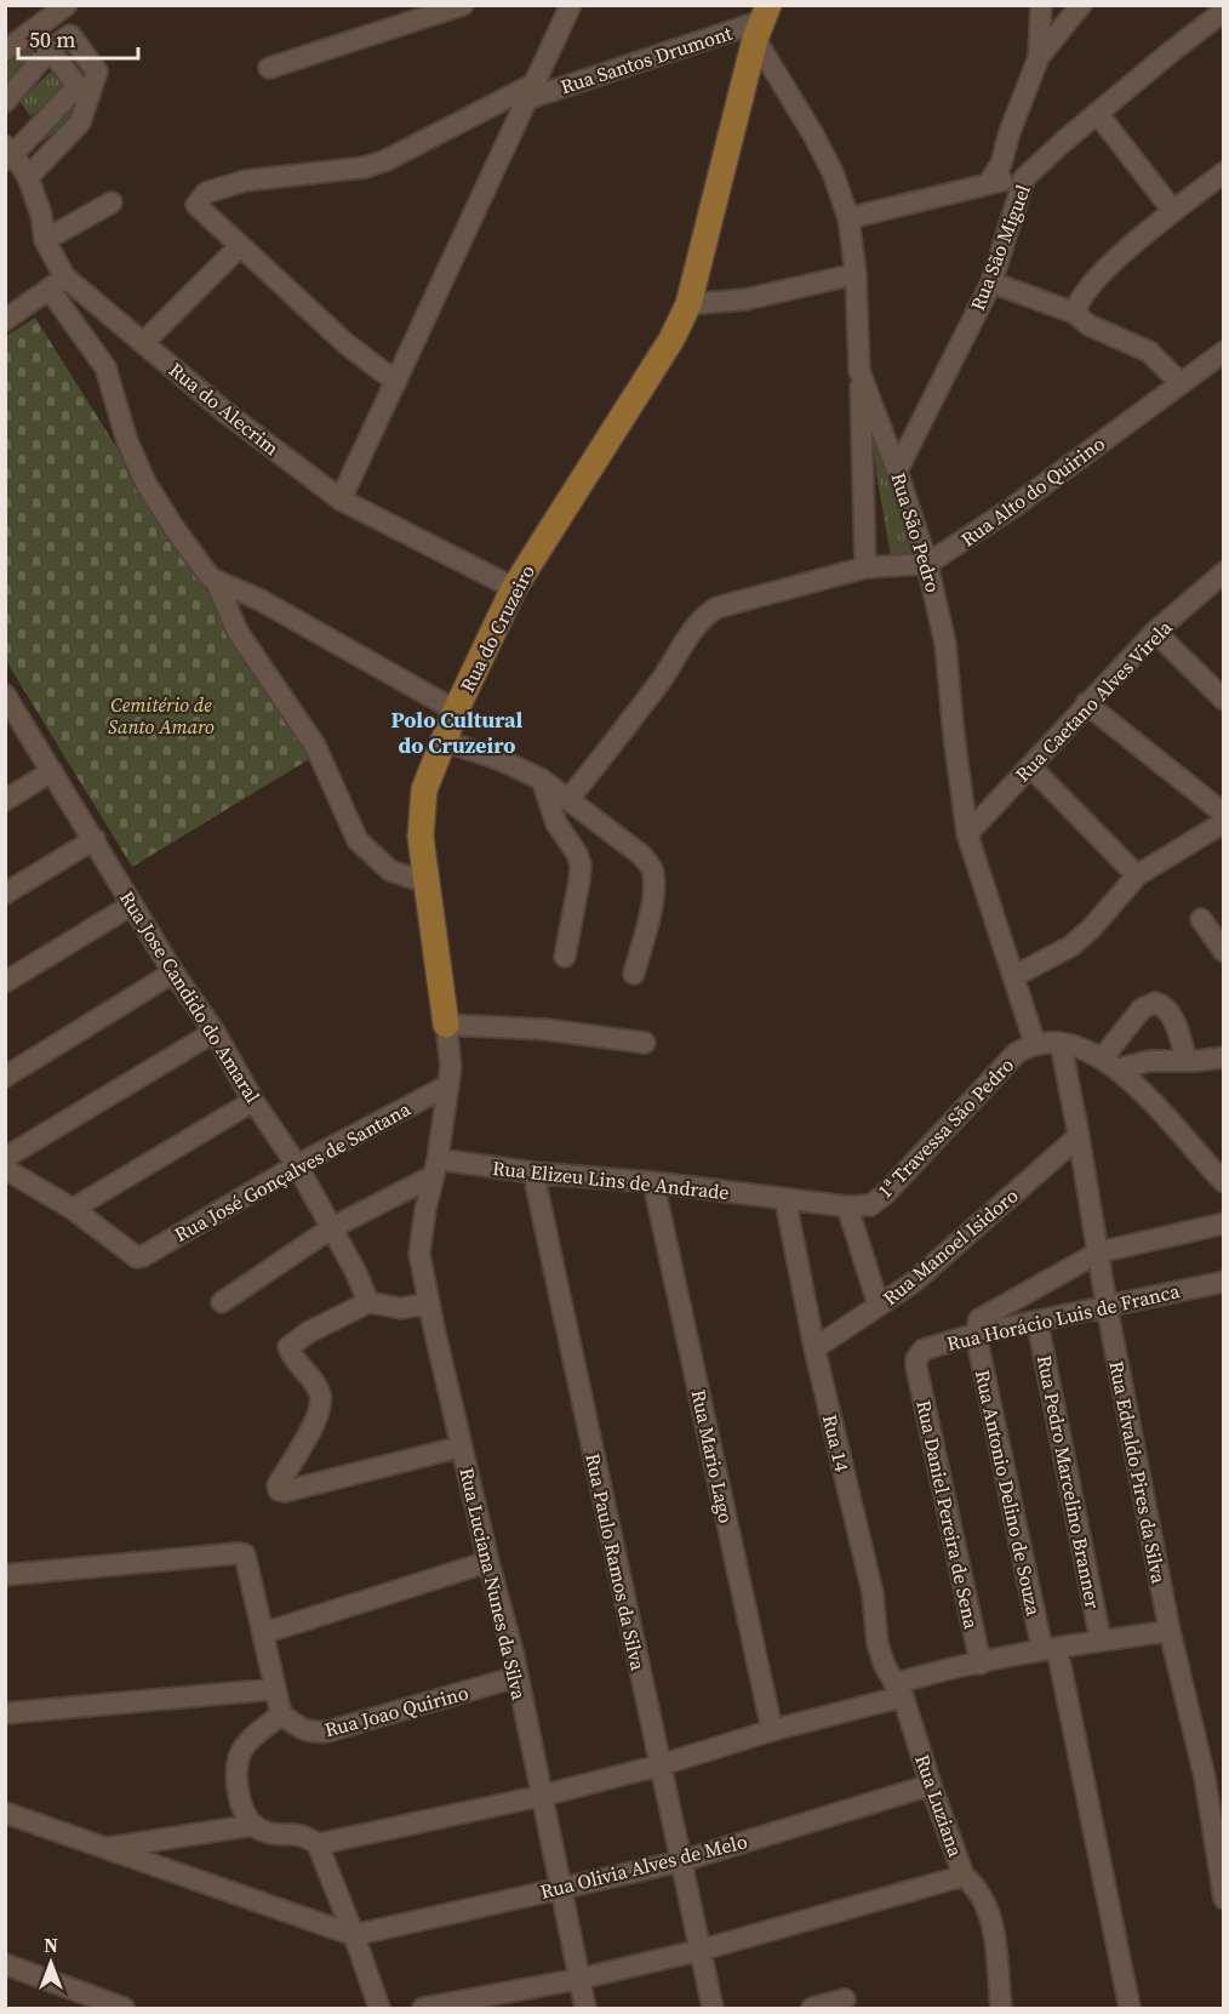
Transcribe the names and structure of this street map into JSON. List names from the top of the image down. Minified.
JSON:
{"streets":{"main road":["Rua do Cruzeiro"],"street":["Rua Santos Drumont","Rua São Miguel","Rua do Alecrim","Rua Alto do Quirino","Rua São Pedro","Rua Caetano Alves Virela","Rua Jose Candido do Amaral","1ª Travessa São Pedro","Rua José Gonçalves de Santana","Rua Elizeu Lins de Andrade","Rua Manoel Isidoro","Rua Horácio Luis de Franca","Rua 14","Rua Mario Lago","Rua Edvaldo Pires da Silva","Rua Pedro Marcelino Branner","Rua Antonio Delino de Souza","Rua Daniel Pereira de Sena","Rua Paulo Ramos da Silva","Rua Luciana Nunes da Silva","Rua Joao Quirino","Rua Luziana","Rua Olivia Alves de Melo"]},"crossings":[["Rua Santos Drumont","Rua São Pedro"],["Rua Santos Drumont","Rua do Cruzeiro"],["Rua São Miguel","Rua São Pedro"],["Rua do Alecrim","Rua do Cruzeiro"],["Rua Alto do Quirino","Rua São Pedro"],["Rua São Pedro","Rua do Cruzeiro"],["Rua São Pedro","Rua Caetano Alves Virela"],["Rua São Pedro","1ª Travessa São Pedro"],["Rua do Cruzeiro","Rua José Gonçalves de Santana"],["Rua do Cruzeiro","Rua Elizeu Lins de Andrade"],["Rua do Cruzeiro","Rua Luciana Nunes da Silva"],["Rua Jose Candido do Amaral","Rua José Gonçalves de Santana"],["1ª Travessa São Pedro","Rua Elizeu Lins de Andrade"],["1ª Travessa São Pedro","Rua 14"],["1ª Travessa São Pedro","Rua Edvaldo Pires da Silva"],["Rua Elizeu Lins de Andrade","Rua 14"],["Rua Elizeu Lins de Andrade","Rua Mario Lago"],["Rua Elizeu Lins de Andrade","Rua Paulo Ramos da Silva"],["Rua Elizeu Lins de Andrade","Rua Luciana Nunes da Silva"],["Rua Manoel Isidoro","Rua 14"],["Rua Manoel Isidoro","Rua Edvaldo Pires da Silva"],["Rua Horácio Luis de Franca","Rua Edvaldo Pires da Silva"],["Rua Horácio Luis de Franca","Rua Pedro Marcelino Branner"],["Rua Horácio Luis de Franca","Rua Antonio Delino de Souza"],["Rua Horácio Luis de Franca","Rua Daniel Pereira de Sena"],["Rua 14","Rua Luziana"],["Rua Paulo Ramos da Silva","Rua Olivia Alves de Melo"],["Rua Luciana Nunes da Silva","Rua Joao Quirino"],["Rua Luciana Nunes da Silva","Rua Olivia Alves de Melo"],["Rua Luziana","Rua Olivia Alves de Melo"]],"districts":["Polo Cultural do Cruzeiro"],"parks":["Cemitério de Santo Amaro"],"scale_bar":"50 m","north":"top"}
